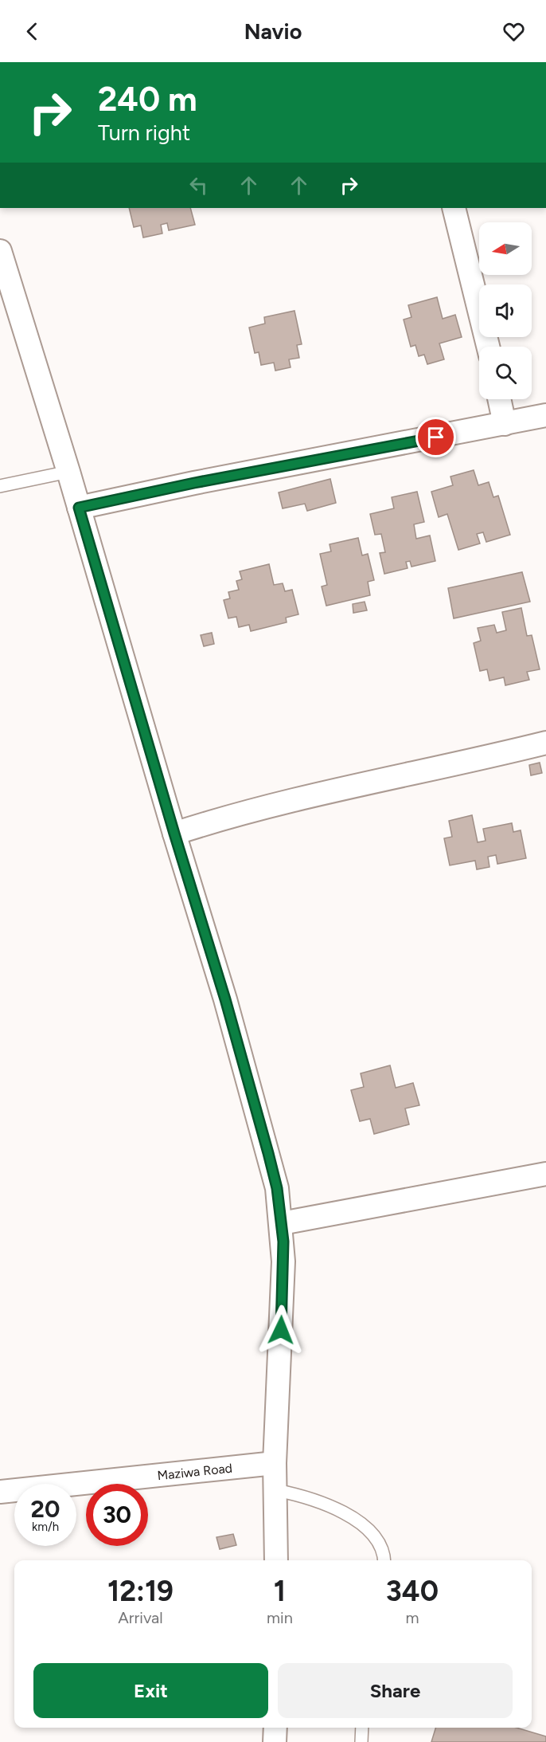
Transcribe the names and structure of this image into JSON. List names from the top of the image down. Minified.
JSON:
{"streets":{"street":["Maziwa Road"]},"north":"left","page":{"header":"Navio","turn":["240 m","Turn right"],"speed":"20 km/h","limit":"30","eta":["12:19","Arrival","1","min","340","m"],"buttons":["Exit","Share"]}}
